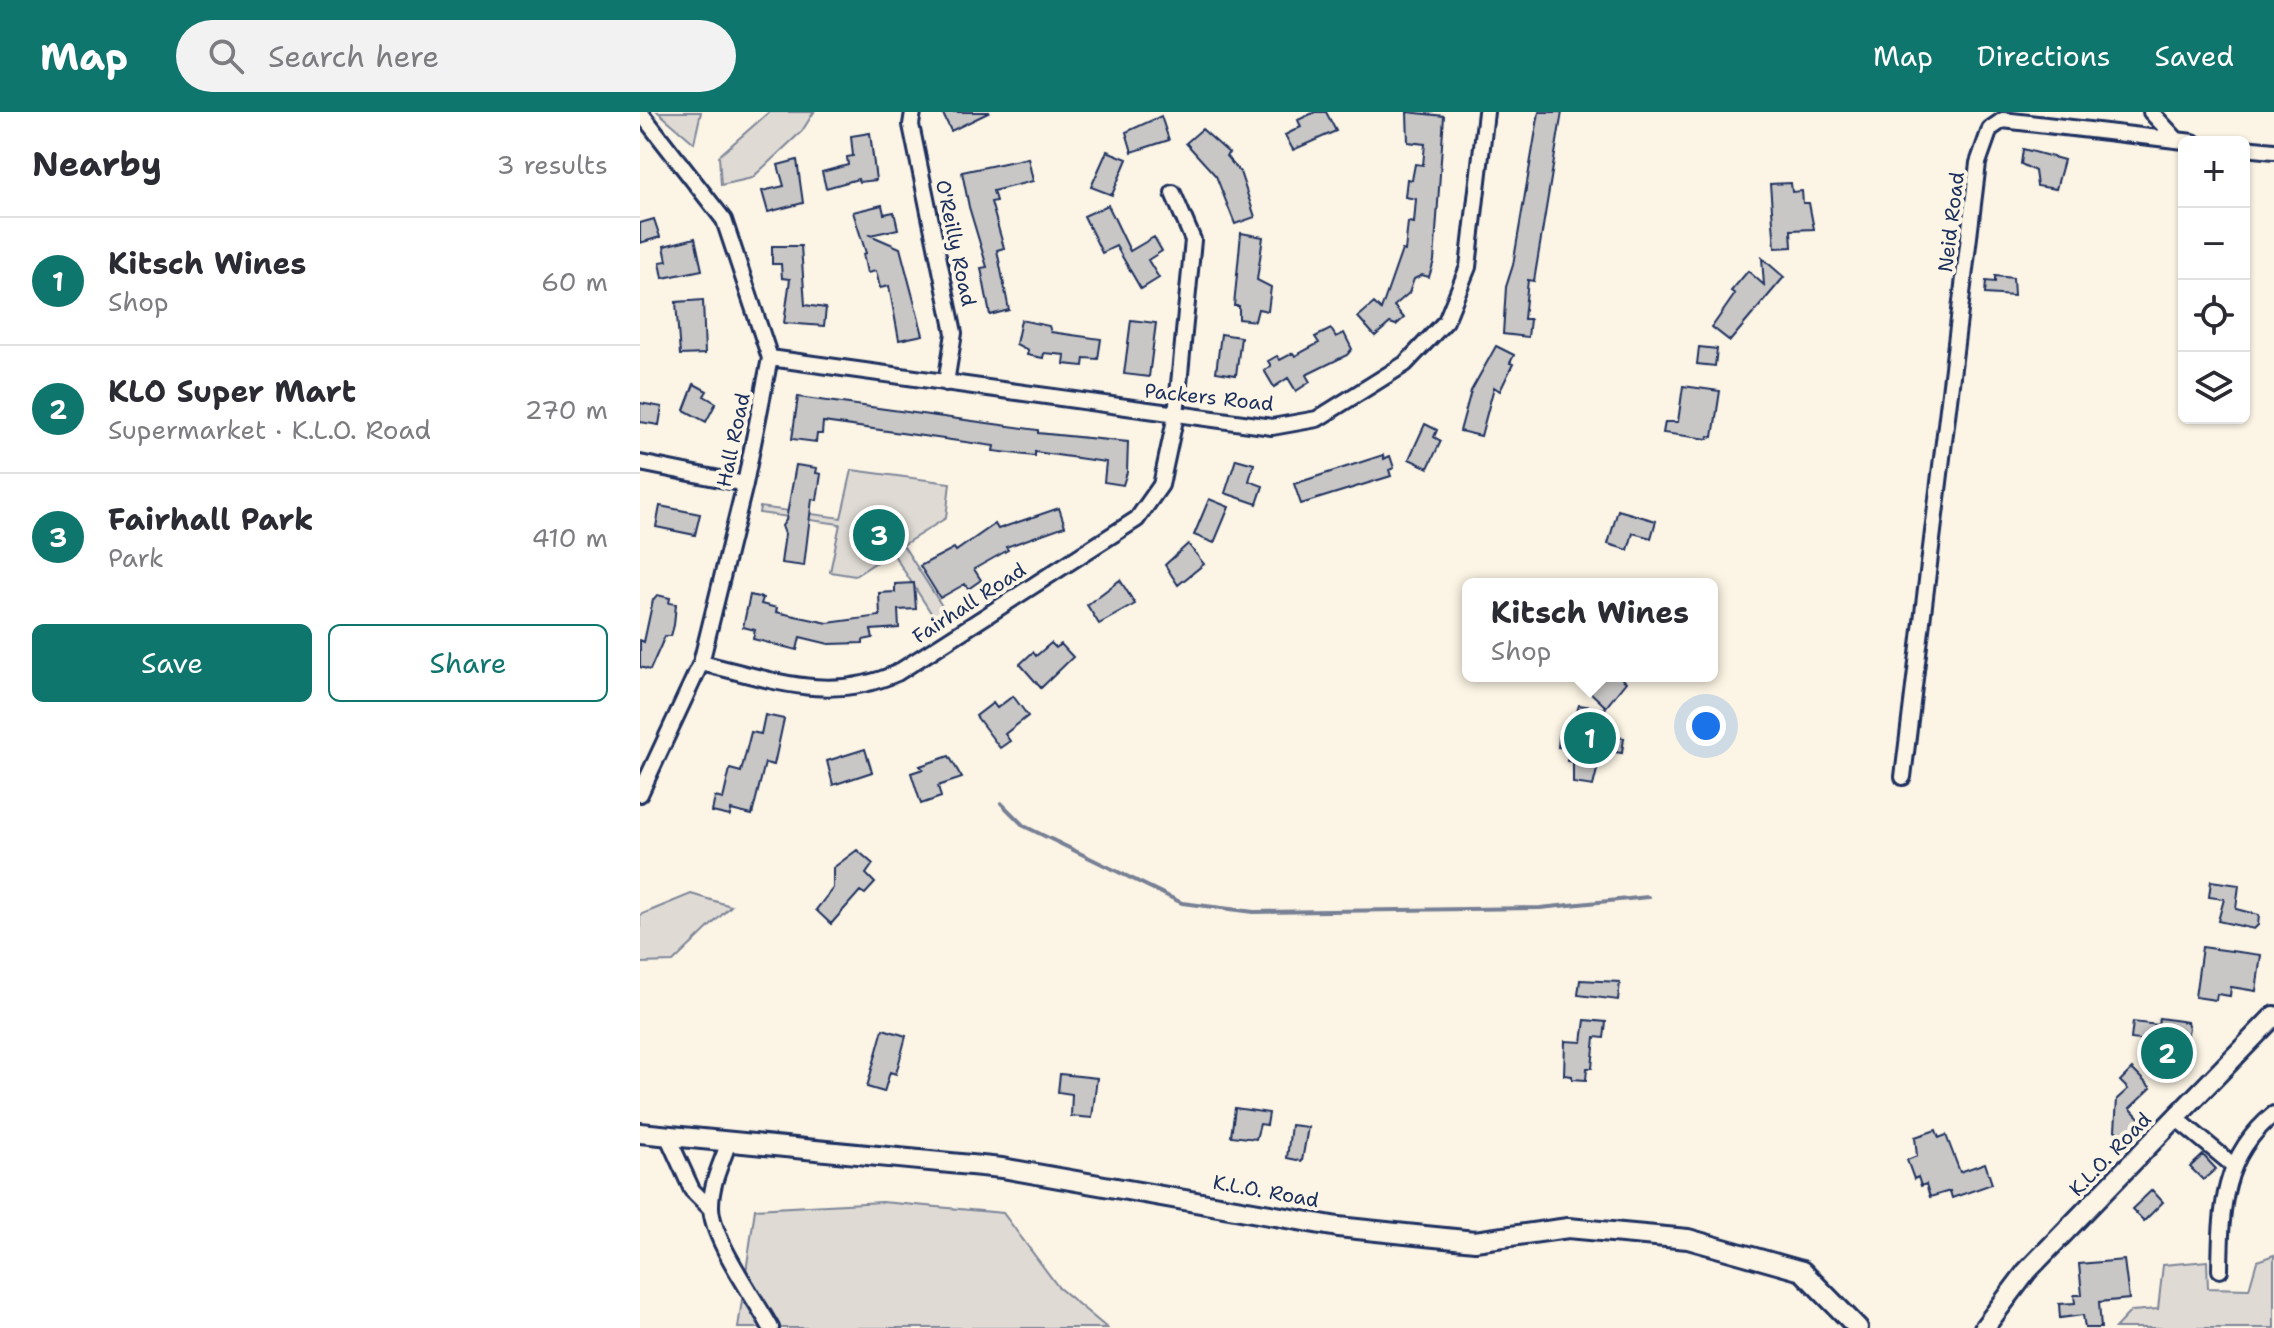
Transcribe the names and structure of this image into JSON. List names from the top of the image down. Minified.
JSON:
{"streets":{"main road":["K.L.O. Road"],"street":["Neid Road","O'Reilly Road","Packers Road","Hall Road","Fairhall Road"]},"crossings":[["O'Reilly Road","Packers Road"],["Packers Road","Hall Road"],["Packers Road","Fairhall Road"],["Hall Road","Fairhall Road"]],"page":{"header":"Map","search":"Search here","nav":["Map","Directions","Saved"],"heading":["Nearby","3 results"],"map_buttons":["+","−"],"list":[{"mark":"1","name":"Kitsch Wines","note":"Shop","value":"60 m"},{"mark":"2","name":"KLO Super Mart","note":"Supermarket · K.L.O. Road","value":"270 m"},{"mark":"3","name":"Fairhall Park","note":"Park","value":"410 m"}],"pins":["3","1","2"],"popup":["Kitsch Wines","Shop"],"buttons":["Save","Share"]}}
